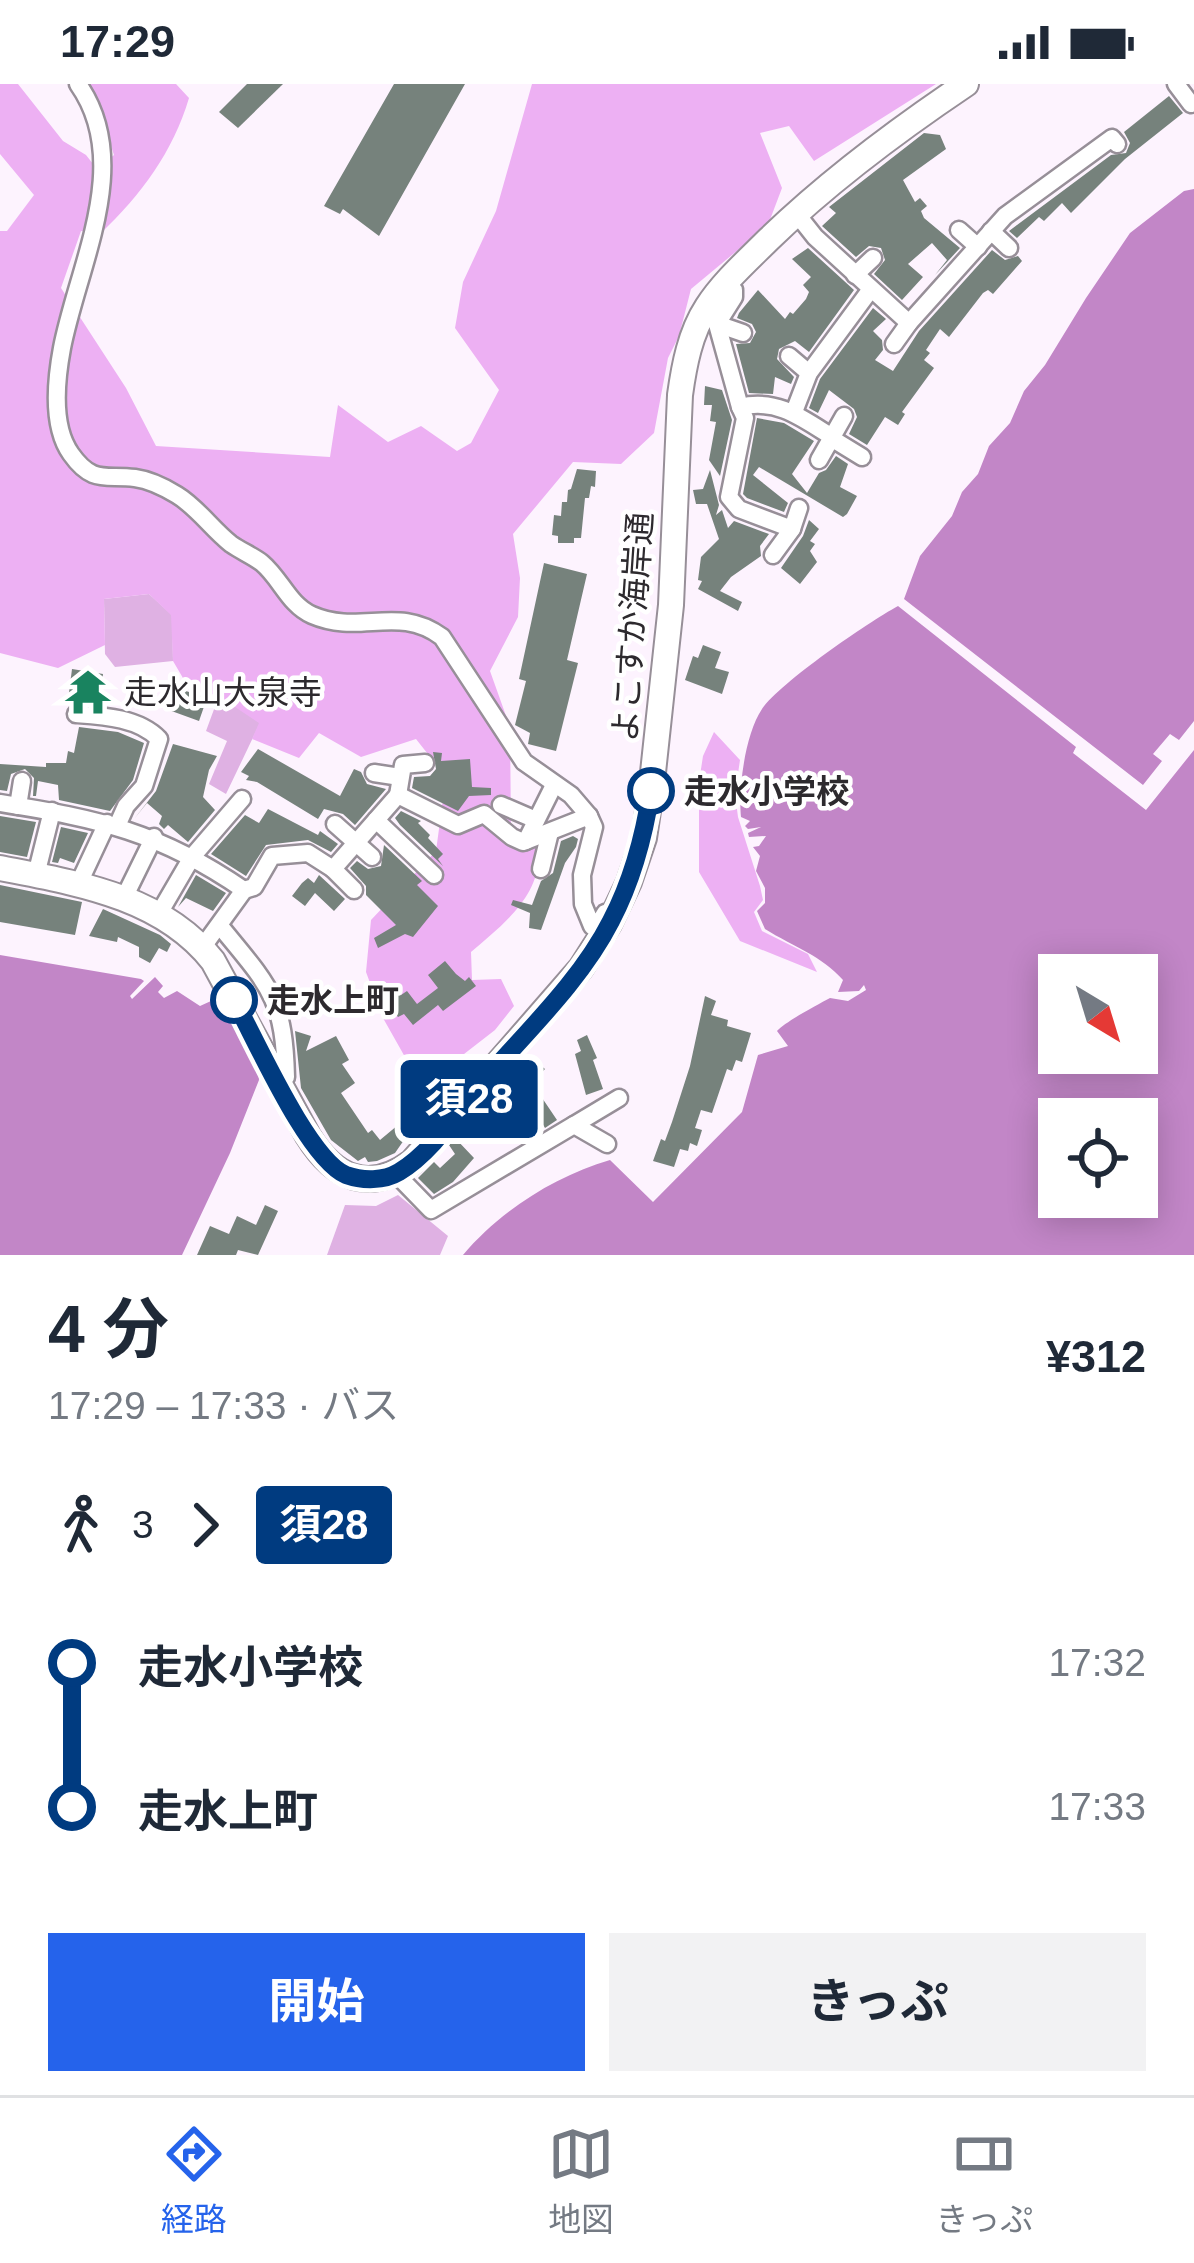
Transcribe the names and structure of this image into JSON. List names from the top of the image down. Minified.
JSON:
{"streets":{"highway":["よこすか海岸通"]},"places":{"temple":["走水山大泉寺"],"other":["走水小学校","走水上町"]},"lines":["bus line 須28"],"north":"bottom right","page":{"status":"17:29","on_map":"須28","heading":["4 分","17:29 – 17:33 · バス","¥312"],"legs":["3","須28"],"list":[{"name":"走水小学校","value":"17:32"},{"name":"走水上町","value":"17:33"}],"buttons":["開始","きっぷ"],"tabs":["経路","地図","きっぷ"]}}
